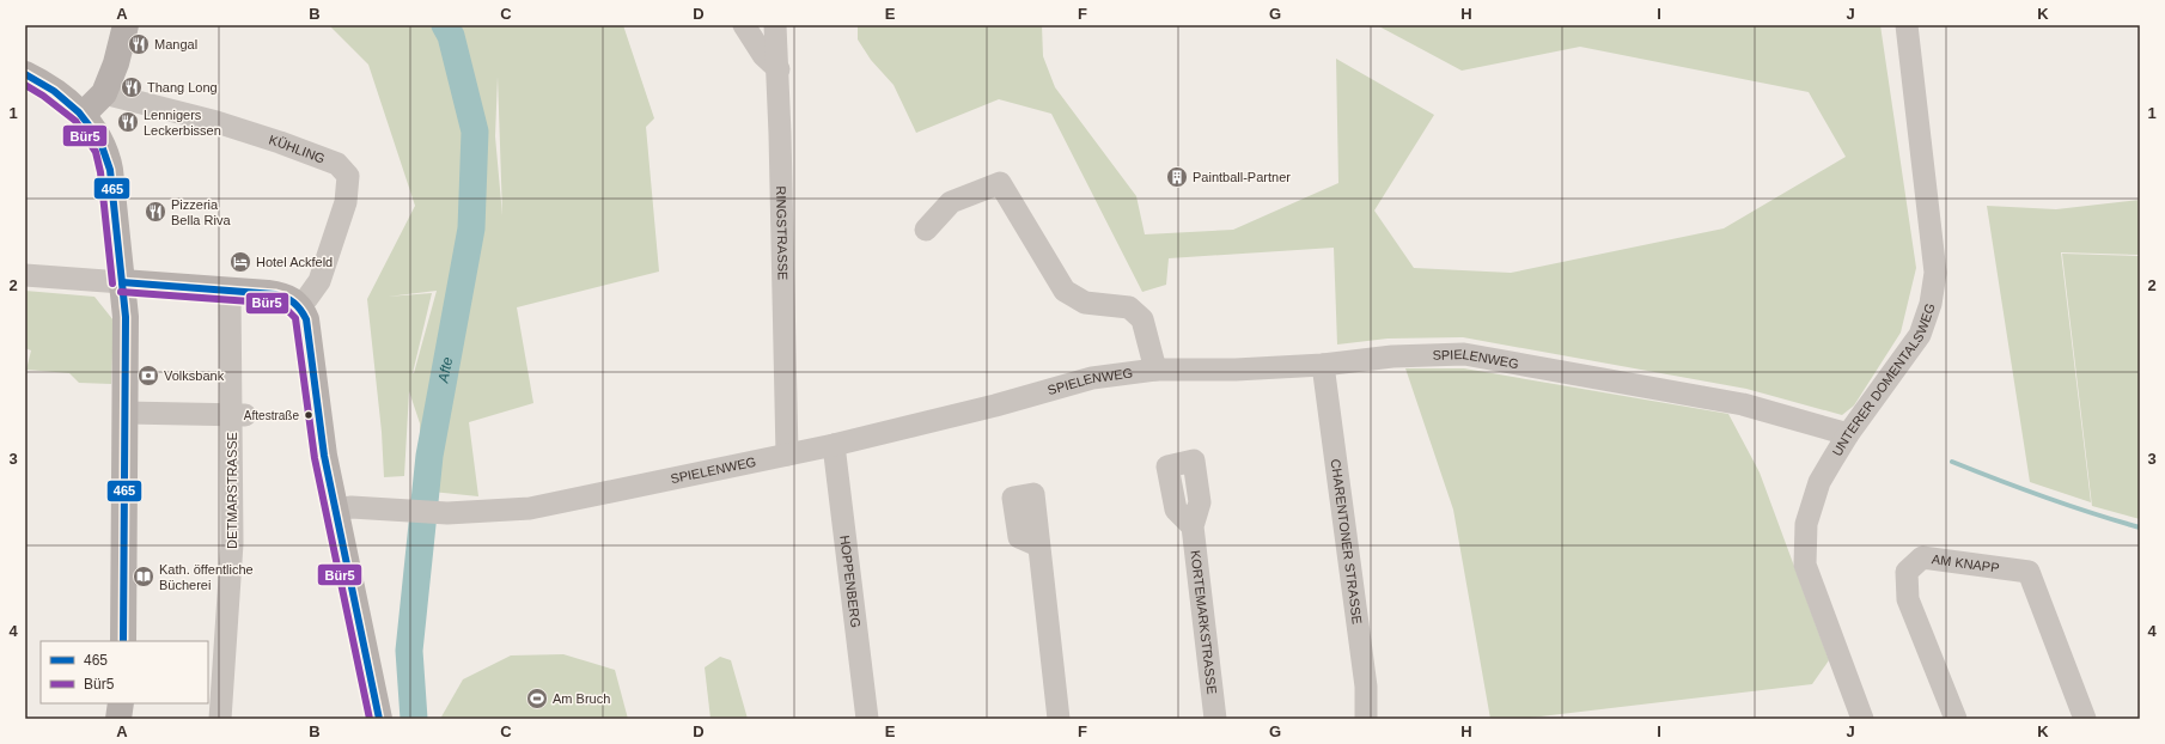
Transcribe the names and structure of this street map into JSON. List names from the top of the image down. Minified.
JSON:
{"streets":{"street":["KÜHLING","RINGSTRASSE","SPIELENWEG","UNTERER DOMENTALSWEG","DETMARSTRASSE","CHARENTONER STRASSE","AM KNAPP","HOPPENBERG","KORTEMARKSTRASSE"]},"crossings":[["RINGSTRASSE","SPIELENWEG"],["SPIELENWEG","UNTERER DOMENTALSWEG"],["SPIELENWEG","CHARENTONER STRASSE"],["SPIELENWEG","HOPPENBERG"]],"water":["Afte"],"places":{"restaurant":["Mangal","Thang Long","Lennigers Leckerbissen","Pizzeria Bella Riva"],"building":["Paintball-Partner"],"hotel":["Hotel Ackfeld"],"bank":["Volksbank"],"other":["Aftestraße"],"library":["Kath. öffentliche Bücherei"],"sports":["Am Bruch"]},"lines":["transit line 465","transit line Bür5"],"legend":["465","Bür5"],"grid":{"columns":["A","B","C","D","E","F","G","H","I","J","K"],"rows":["1","2","3","4"]}}
